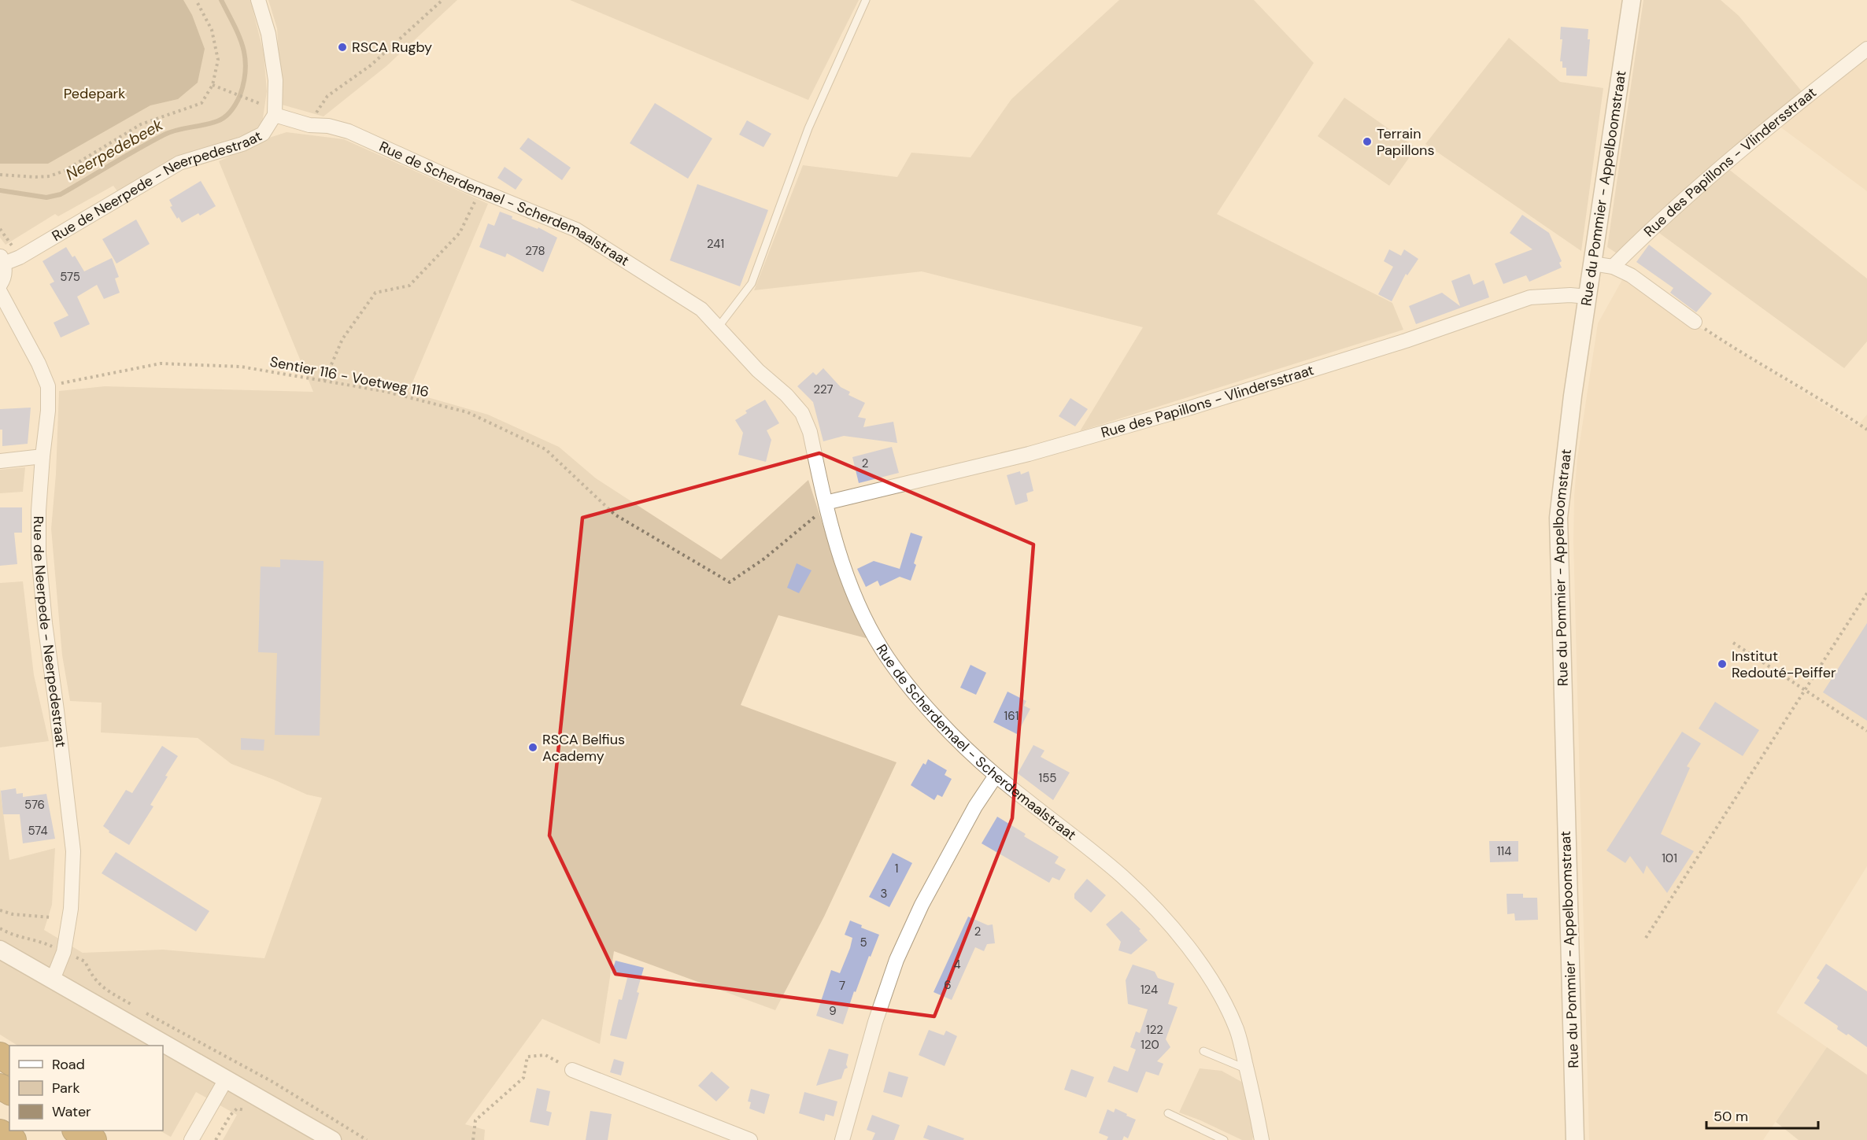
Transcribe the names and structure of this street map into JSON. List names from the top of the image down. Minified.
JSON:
{"streets":{"street":["Rue des Papillons - Vlindersstraat","Rue de Neerpede - Neerpedestraat","Rue du Pommier - Appelboomstraat","Rue de Scherdemael - Scherdemaalstraat"],"path":["Sentier 116 - Voetweg 116"]},"crossings":[["Rue des Papillons - Vlindersstraat","Rue du Pommier - Appelboomstraat"],["Rue des Papillons - Vlindersstraat","Rue de Scherdemael - Scherdemaalstraat"],["Rue des Papillons - Vlindersstraat","Sentier 116 - Voetweg 116"],["Rue de Neerpede - Neerpedestraat","Rue de Scherdemael - Scherdemaalstraat"],["Rue de Neerpede - Neerpedestraat","Sentier 116 - Voetweg 116"],["Rue de Scherdemael - Scherdemaalstraat","Sentier 116 - Voetweg 116"]],"water":["Neerpedebeek"],"parks":["Pedepark"],"places":["RSCA Rugby","Terrain Papillons","Institut Redouté-Peiffer","RSCA Belfius Academy"],"house_numbers":["241","278","575","227","2","161","155","576","574","114","101","1","3","2","5","4","6","7","124","9","122","120"],"legend":["Road","Park","Water"],"scale_bar":"50 m"}
